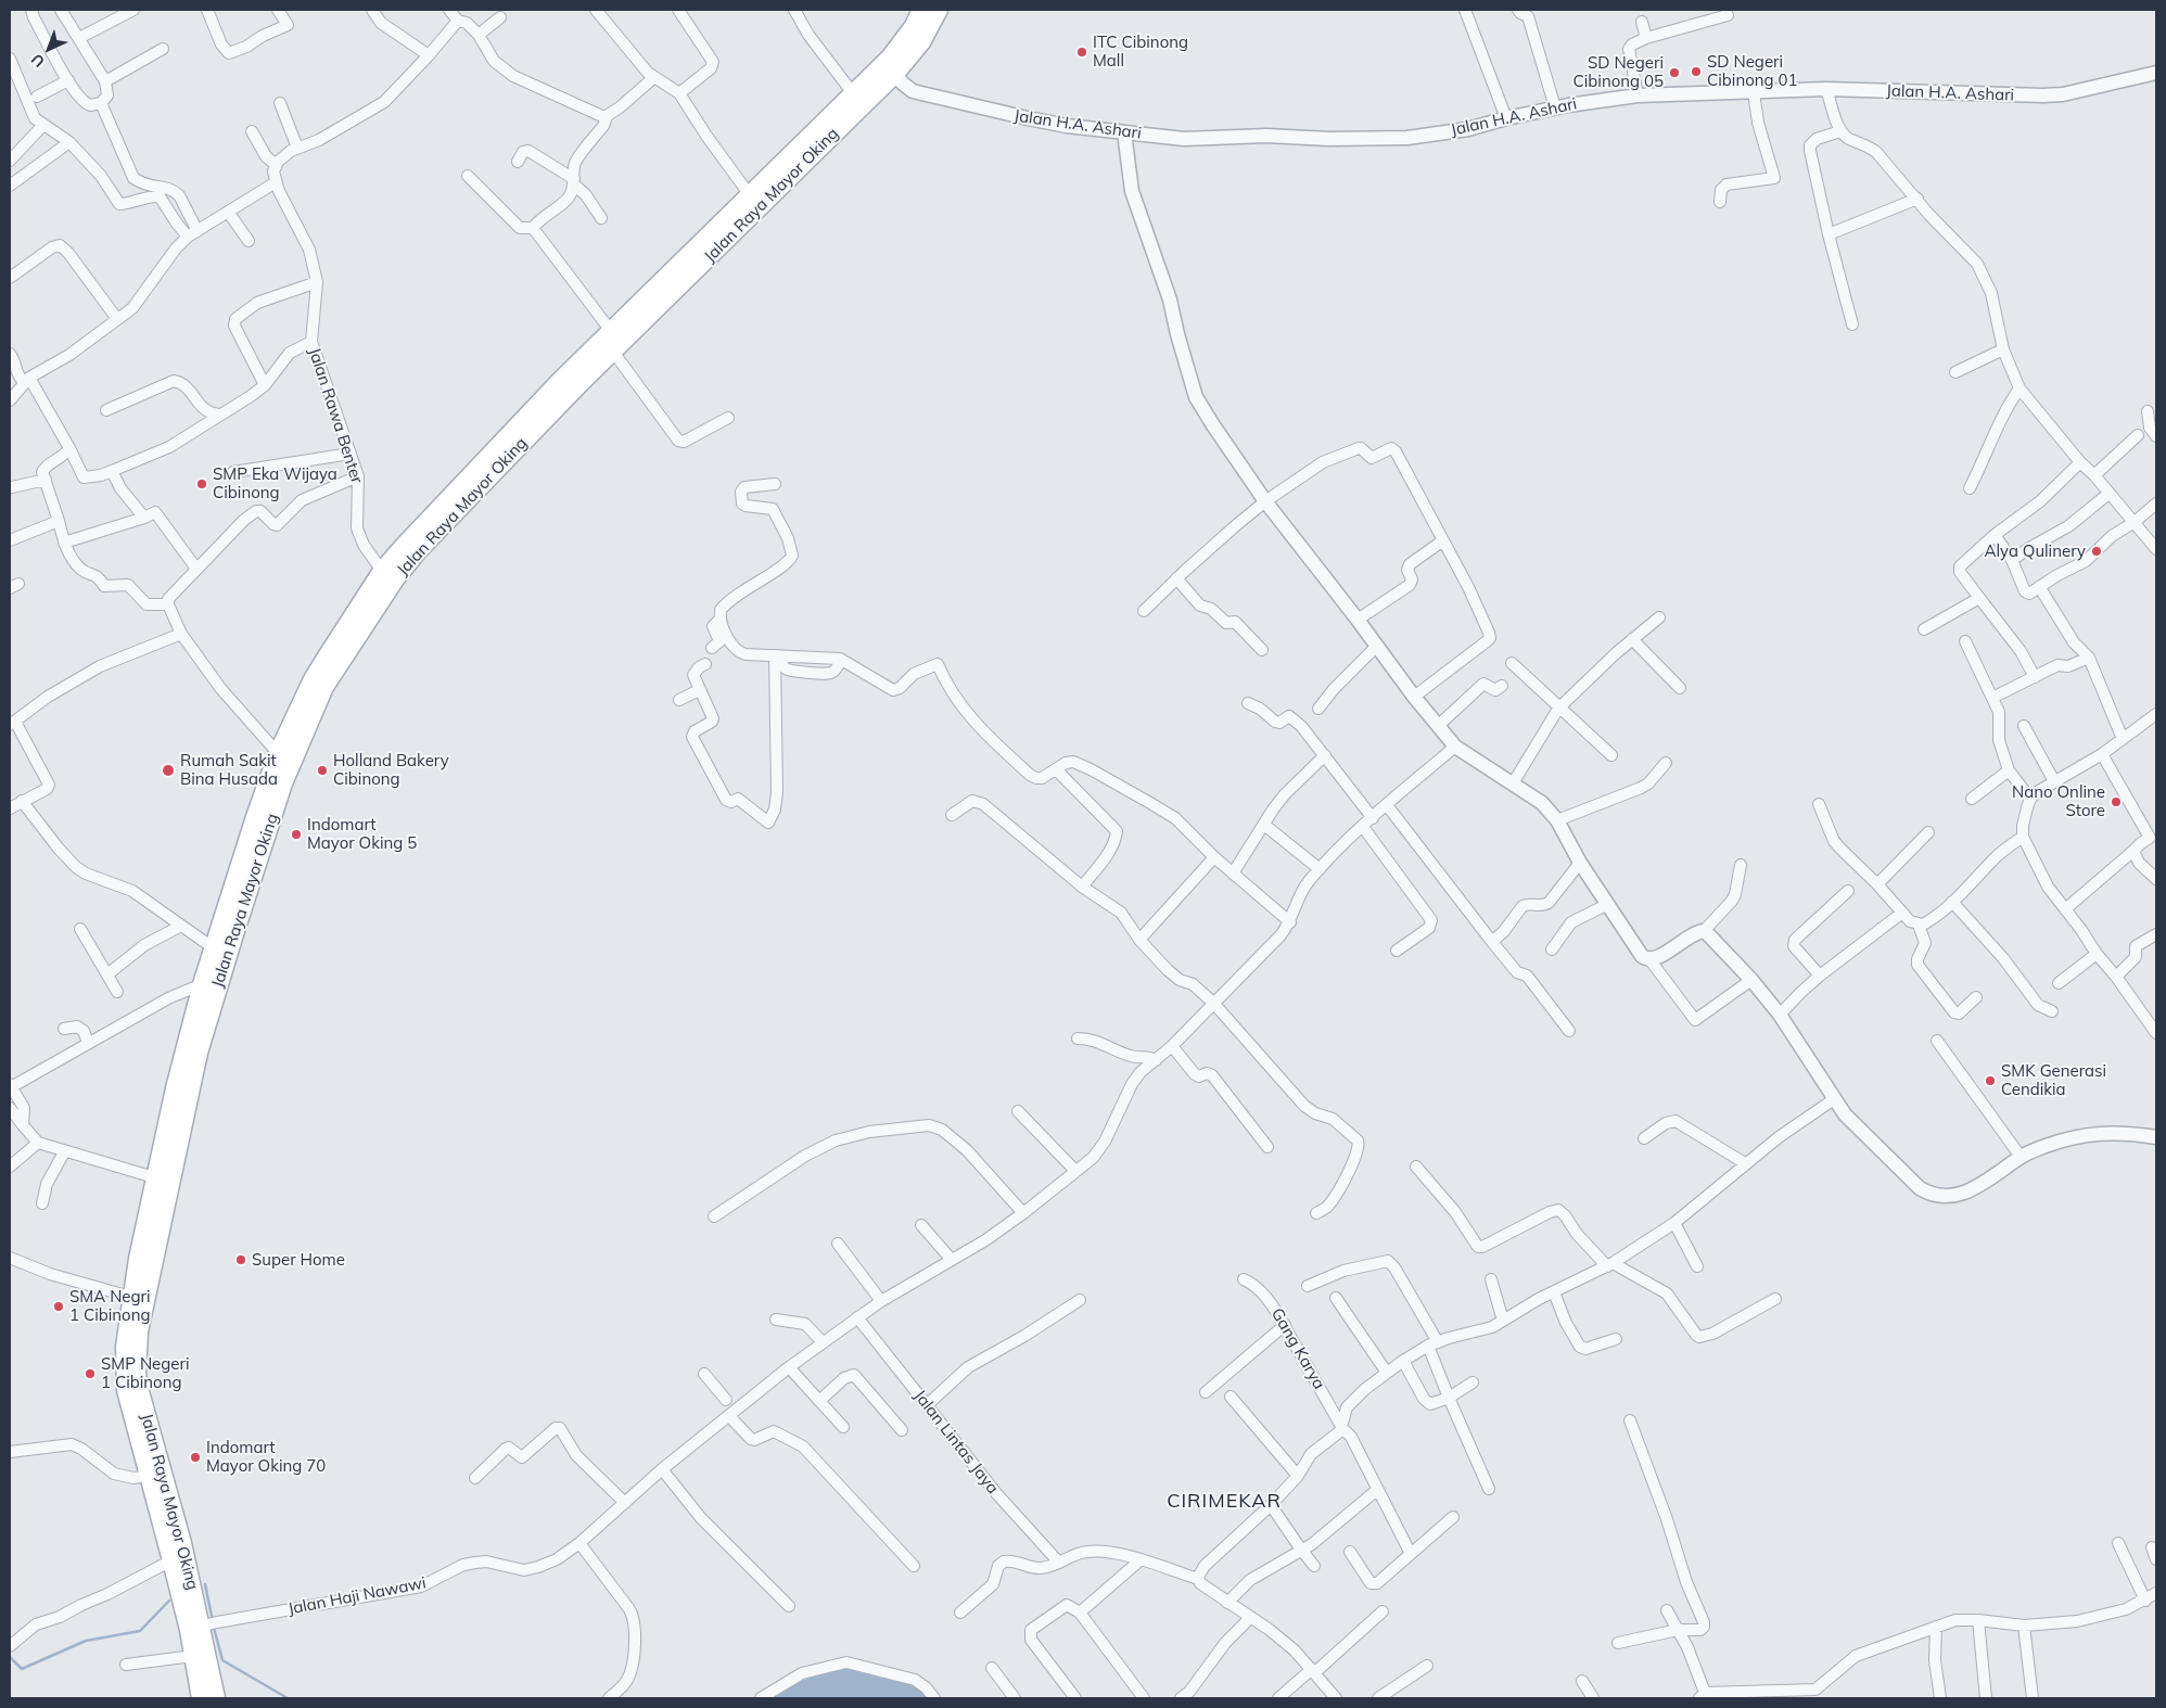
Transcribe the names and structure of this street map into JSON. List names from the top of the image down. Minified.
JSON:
{"streets":{"main road":["Jalan Raya Mayor Oking"],"street":["Jalan H.A. Ashari","Jalan Rawa Benter","Gang Karya","Jalan Lintas Jaya","Jalan Haji Nawawi"]},"crossings":[["Jalan H.A. Ashari","Jalan Raya Mayor Oking"],["Jalan Raya Mayor Oking","Jalan Rawa Benter"],["Jalan Raya Mayor Oking","Jalan Haji Nawawi"],["Jalan Lintas Jaya","Jalan Haji Nawawi"]],"districts":["CIRIMEKAR"],"places":["ITC Cibinong Mall","SD Negeri Cibinong 01","SD Negeri Cibinong 05","SMP Eka Wijaya Cibinong","Alya Qulinery","Rumah Sakit Bina Husada","Holland Bakery Cibinong","Nano Online Store","Indomart Mayor Oking 5","SMK Generasi Cendikia","Super Home","SMA Negri 1 Cibinong","SMP Negeri 1 Cibinong","Indomart Mayor Oking 70"],"north":"bottom left"}
